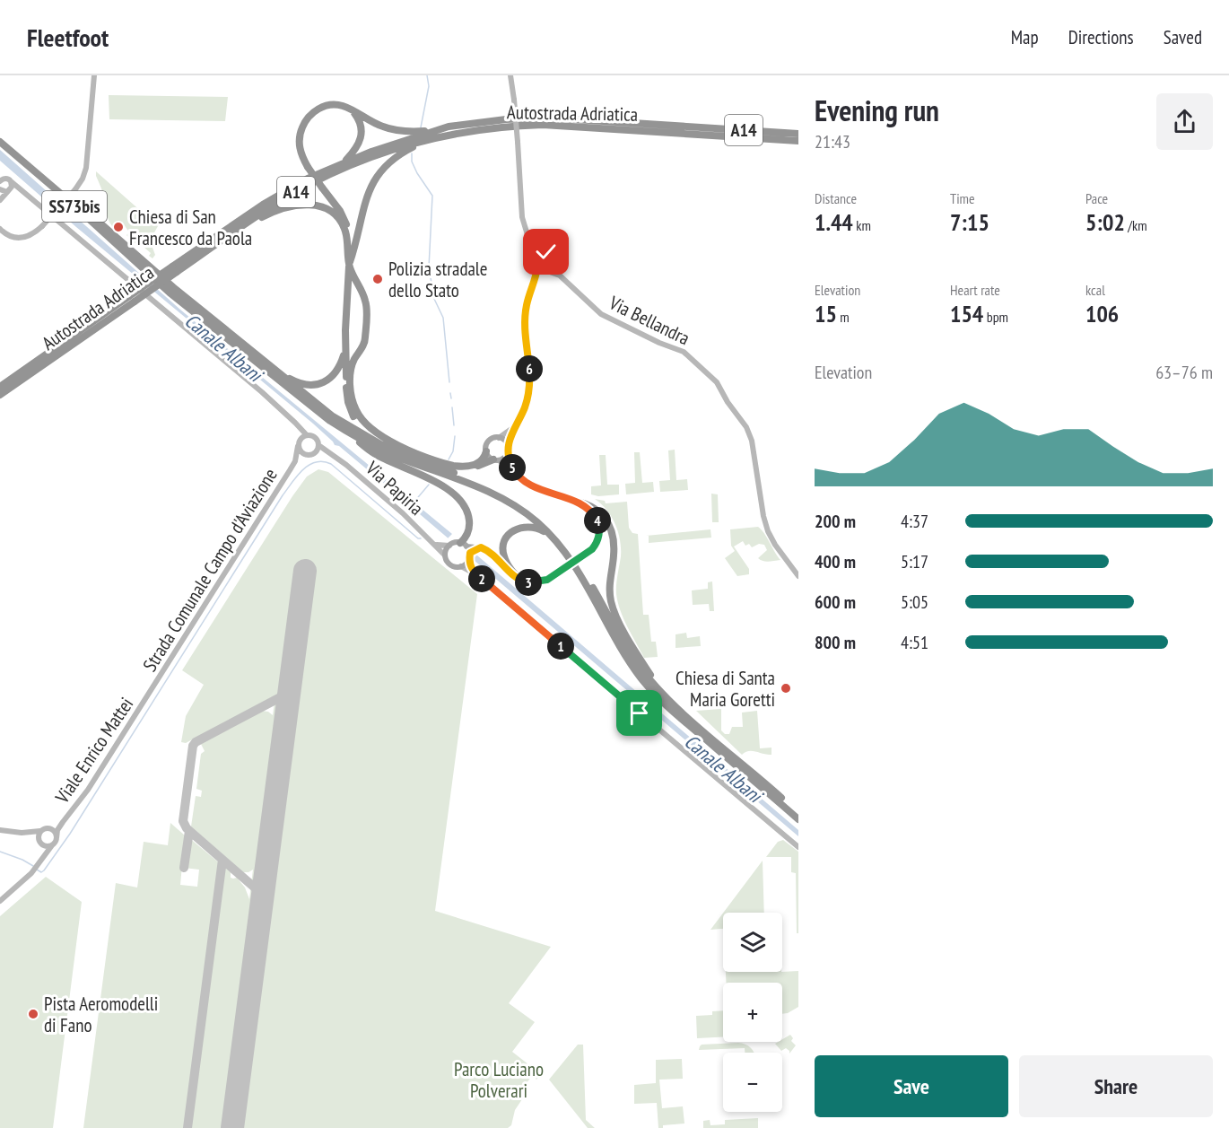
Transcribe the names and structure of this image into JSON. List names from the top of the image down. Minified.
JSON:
{"streets":{"highway":["Autostrada Adriatica","A14","SS73bis"],"main road":["Via Bellandra","Via Papiria","Strada Comunale Campo d'Aviazione","Viale Enrico Mattei"]},"crossings":[["Autostrada Adriatica","A14"],["Via Papiria","Strada Comunale Campo d'Aviazione"],["Strada Comunale Campo d'Aviazione","Viale Enrico Mattei"]],"water":["Canale Albani"],"parks":["Parco Luciano Polverari"],"places":["Chiesa di San Francesco da Paola","Polizia stradale dello Stato","Chiesa di Santa Maria Goretti","Pista Aeromodelli di Fano"],"page":{"header":"Fleetfoot","nav":["Map","Directions","Saved"],"heading":["Evening run","21:43"],"stats":[["Distance","1.44 km"],["Time","7:15"],["Pace","5:02 /km"],["Elevation","15 m"],["Heart rate","154 bpm"],["kcal","106"]],"chart":["Elevation","63–76 m"],"pins":["6","5","4","2","3","1"],"list":[{"name":"200 m","note":"4:37"},{"name":"400 m","note":"5:17"},{"name":"600 m","note":"5:05"},{"name":"800 m","note":"4:51"}],"map_buttons":["+","−"],"buttons":["Save","Share"]}}
